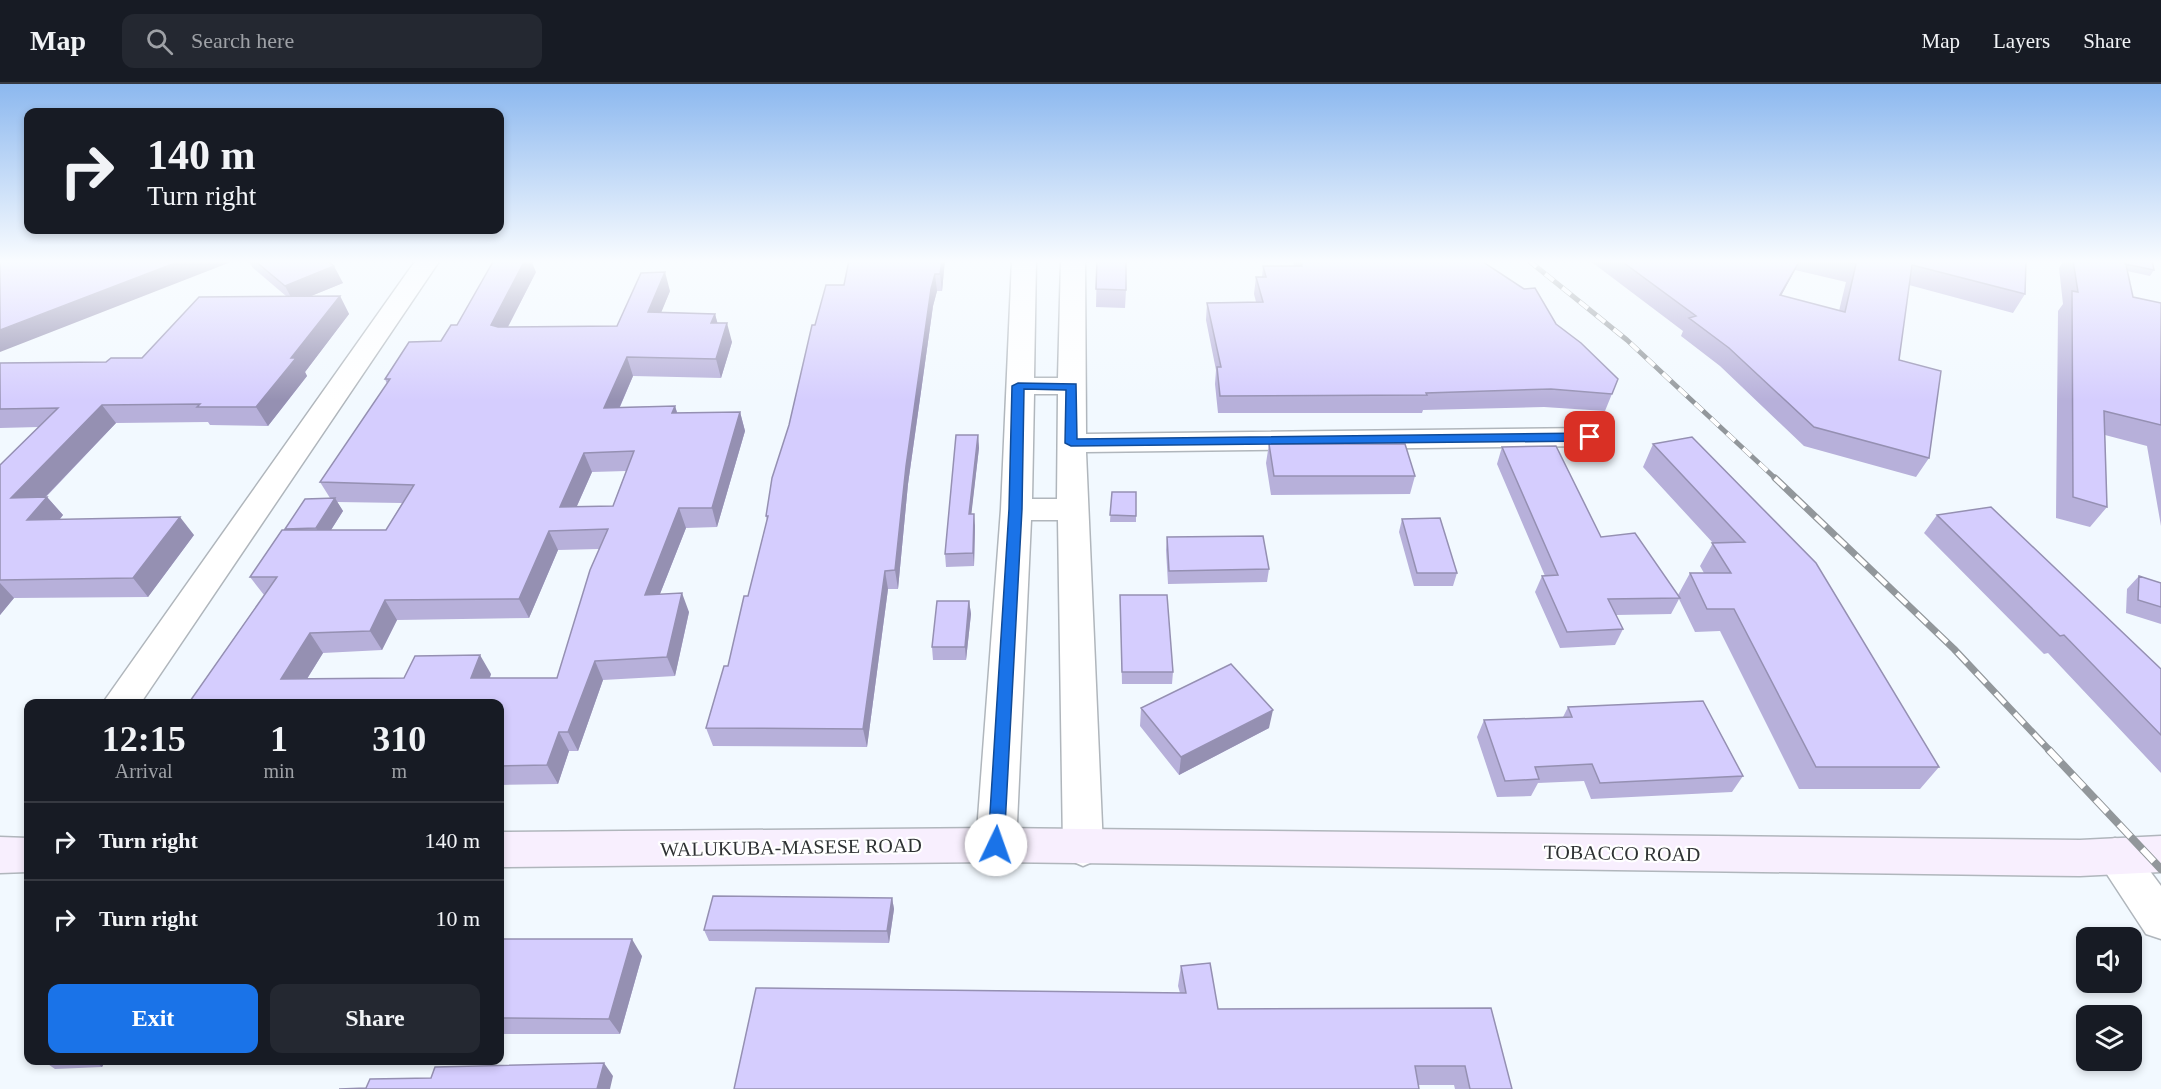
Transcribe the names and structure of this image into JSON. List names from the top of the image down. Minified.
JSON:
{"streets":{"street":["WALUKUBA-MASESE ROAD","TOBACCO ROAD"]},"crossings":[["WALUKUBA-MASESE ROAD","TOBACCO ROAD"]],"page":{"header":"Map","search":"Search here","nav":["Map","Layers","Share"],"turn":["140 m","Turn right"],"eta":["12:15","Arrival","1","min","310","m"],"list":[{"name":"Turn right","value":"140 m"},{"name":"Turn right","value":"10 m"}],"buttons":["Exit","Share"]}}
